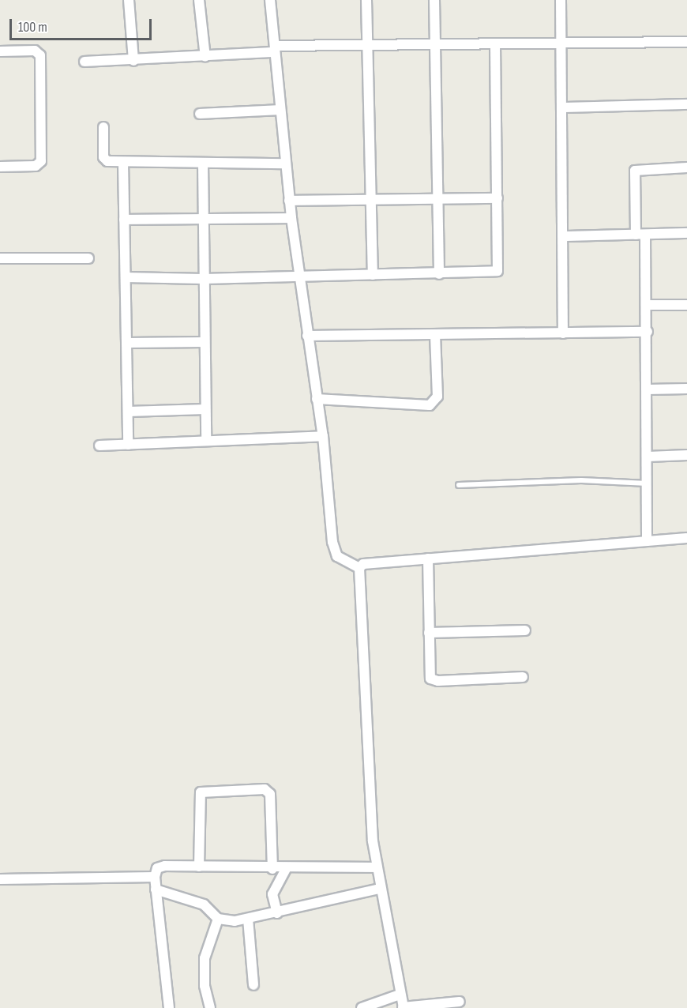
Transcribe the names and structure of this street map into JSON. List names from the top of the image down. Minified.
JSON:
{"scale_bar":"100 m"}
